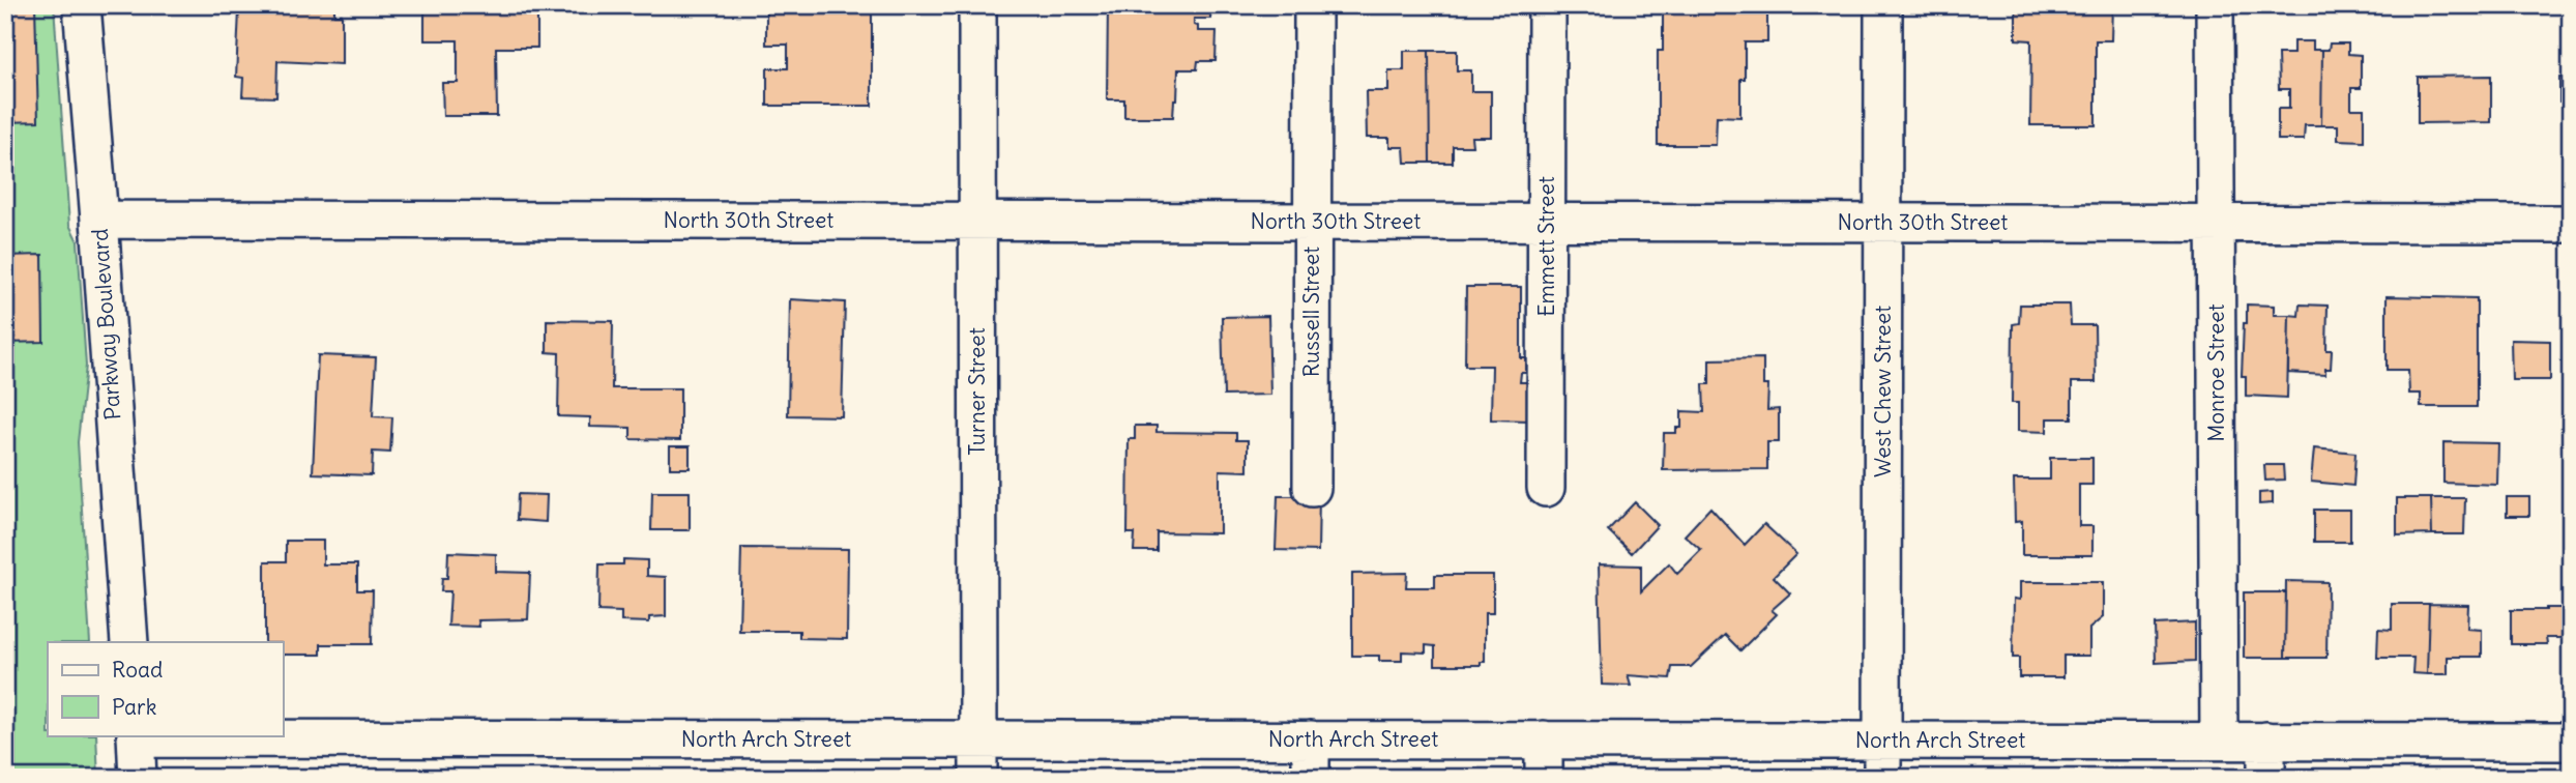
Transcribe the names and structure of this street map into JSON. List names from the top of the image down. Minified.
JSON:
{"streets":{"street":["North 30th Street","Emmett Street","Russell Street","Parkway Boulevard","Monroe Street","Turner Street","West Chew Street","North Arch Street"]},"crossings":[["North 30th Street","Emmett Street"],["North 30th Street","Russell Street"],["North 30th Street","Parkway Boulevard"],["North 30th Street","Monroe Street"],["North 30th Street","Turner Street"],["North 30th Street","West Chew Street"],["Monroe Street","North Arch Street"],["Turner Street","North Arch Street"],["West Chew Street","North Arch Street"]],"legend":["Road","Park"]}
